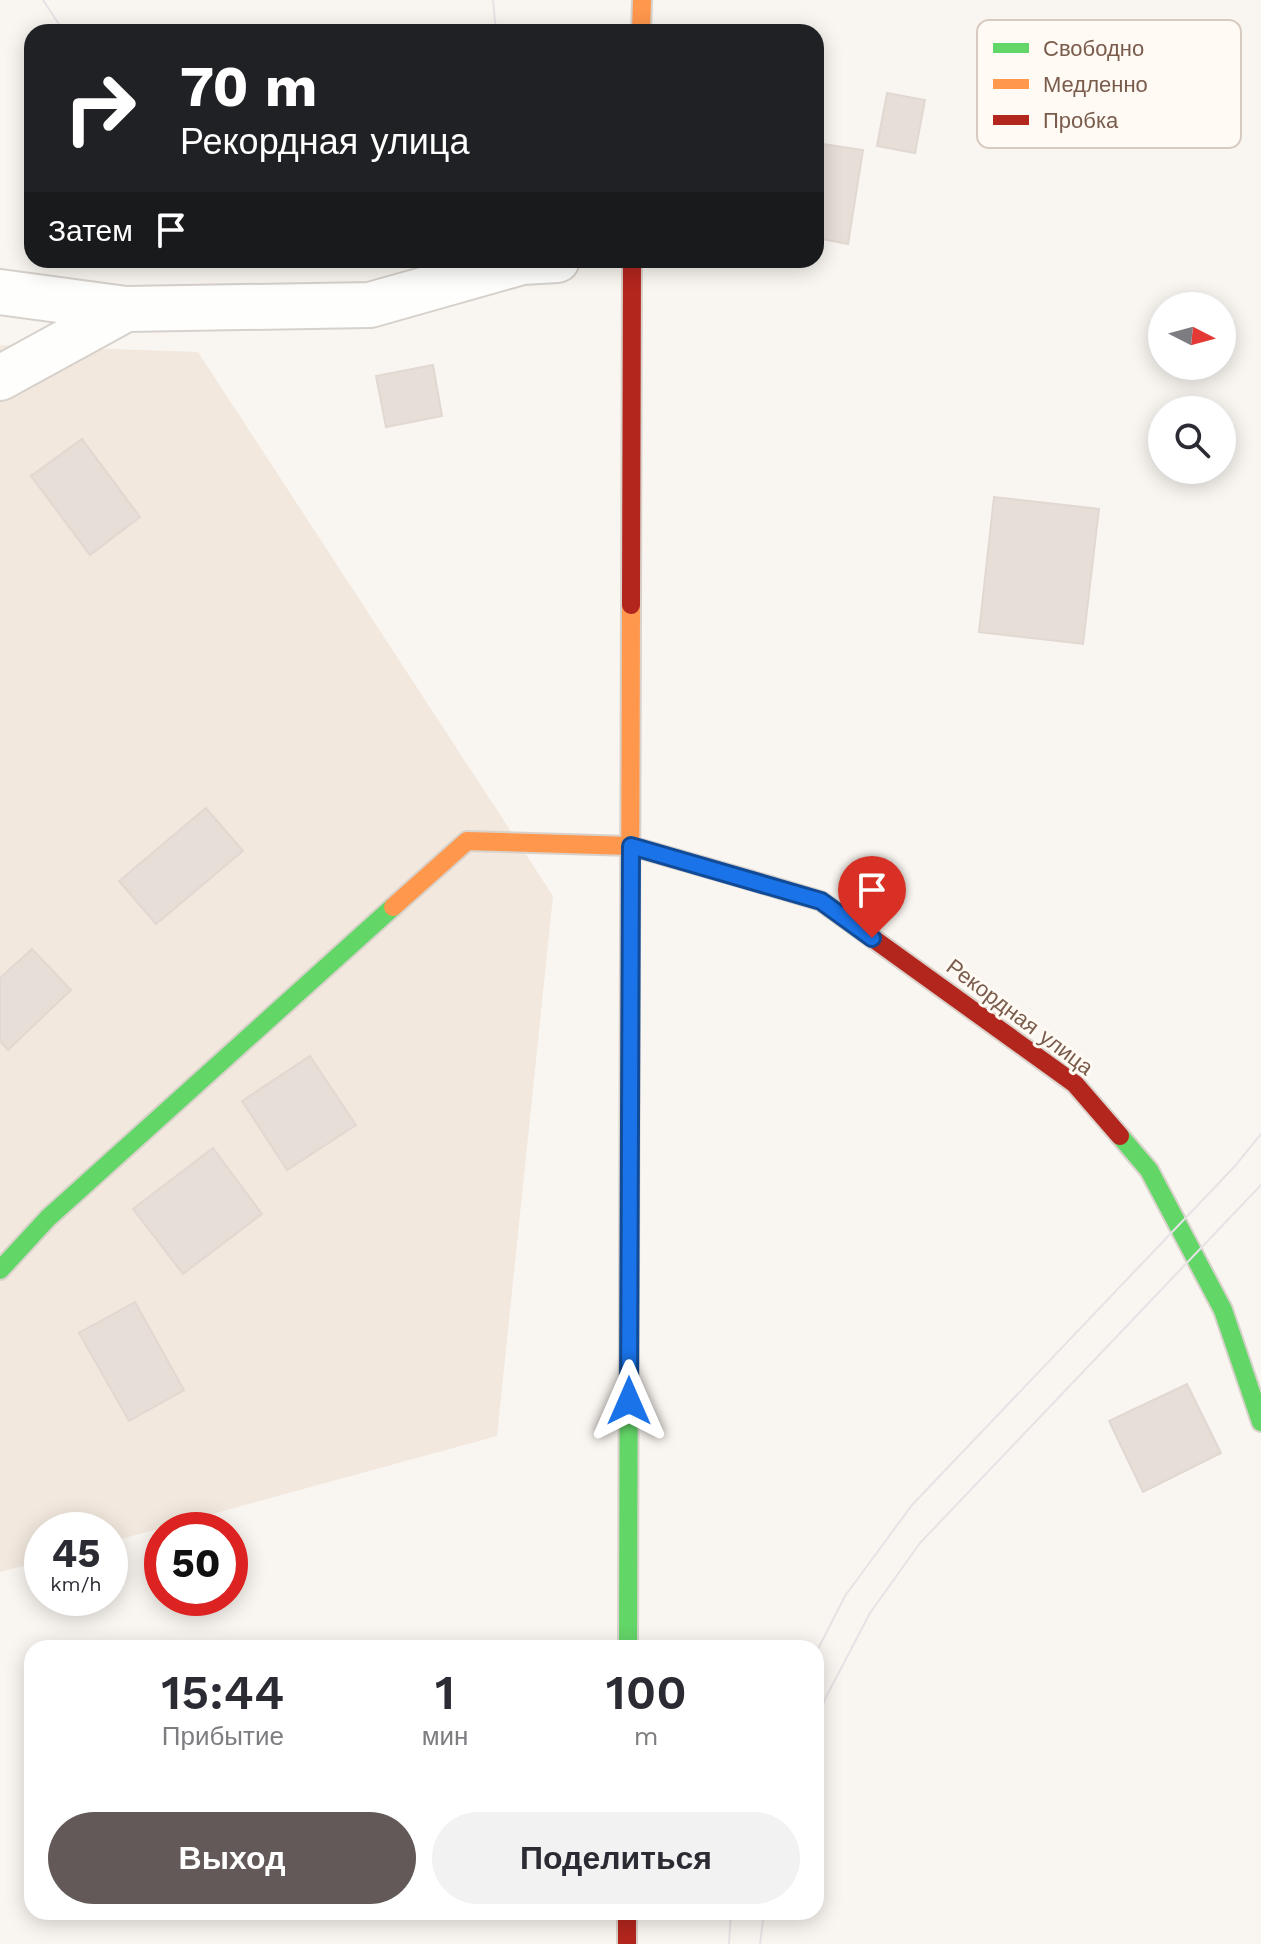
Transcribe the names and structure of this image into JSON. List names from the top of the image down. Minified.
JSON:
{"streets":{"street":["Рекордная улица"]},"legend":["Свободно","Медленно","Пробка"],"north":"right","page":{"turn":["70 m","Рекордная улица"],"then":"Затем","speed":"45 km/h","limit":"50","eta":["15:44","Прибытие","1","мин","100","m"],"buttons":["Выход","Поделиться"]}}
